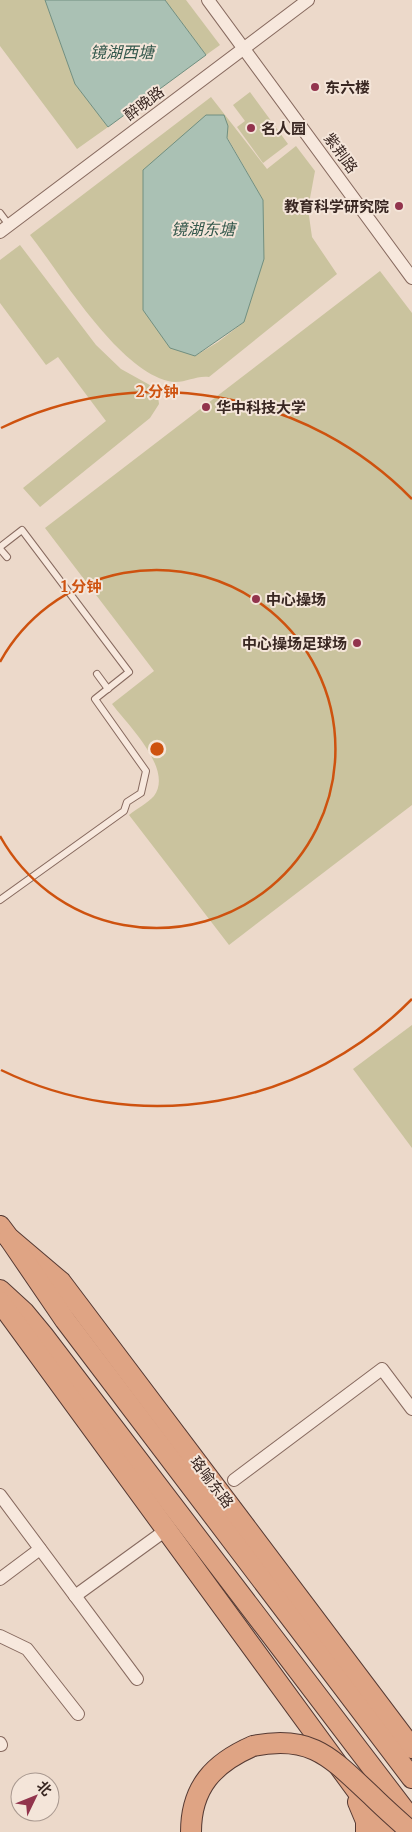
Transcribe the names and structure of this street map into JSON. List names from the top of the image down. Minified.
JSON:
{"streets":{"highway":["珞喻东路"],"street":["醉晚路","紫荆路"]},"crossings":[["醉晚路","紫荆路"]],"water":["镜湖西塘","镜湖东塘"],"places":["东六楼","名人园","教育科学研究院","华中科技大学","中心操场","中心操场足球场"],"north":"top right","rings":["2 分钟","1 分钟"]}
